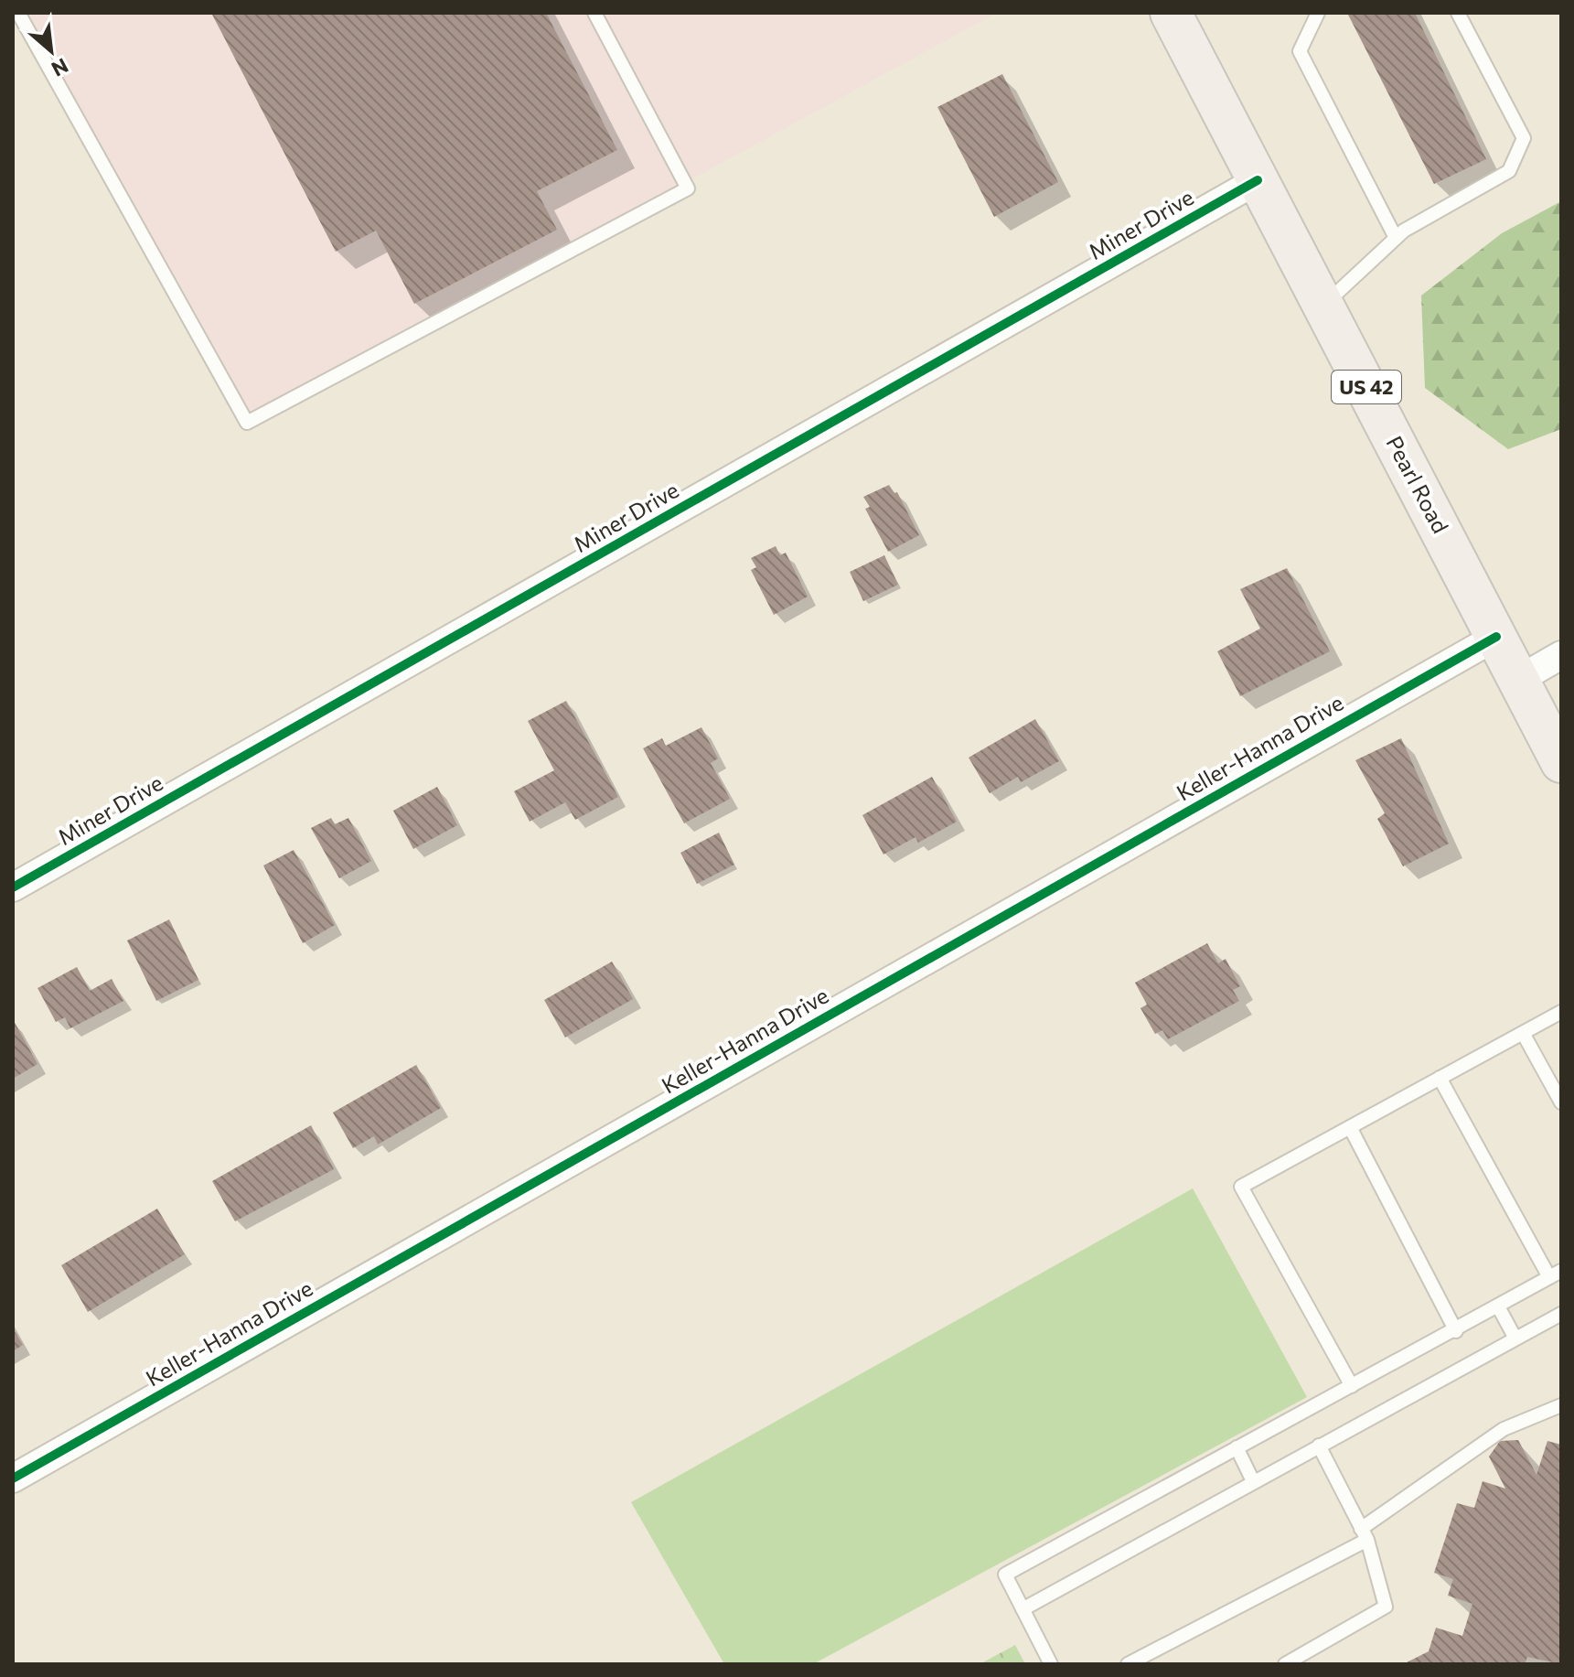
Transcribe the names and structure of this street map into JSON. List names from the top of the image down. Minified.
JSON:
{"streets":{"main road":["US 42","Pearl Road"],"street":["Miner Drive","Keller-Hanna Drive"]},"crossings":[["Miner Drive","Pearl Road"],["Pearl Road","Keller-Hanna Drive"]],"north":"bottom right"}
